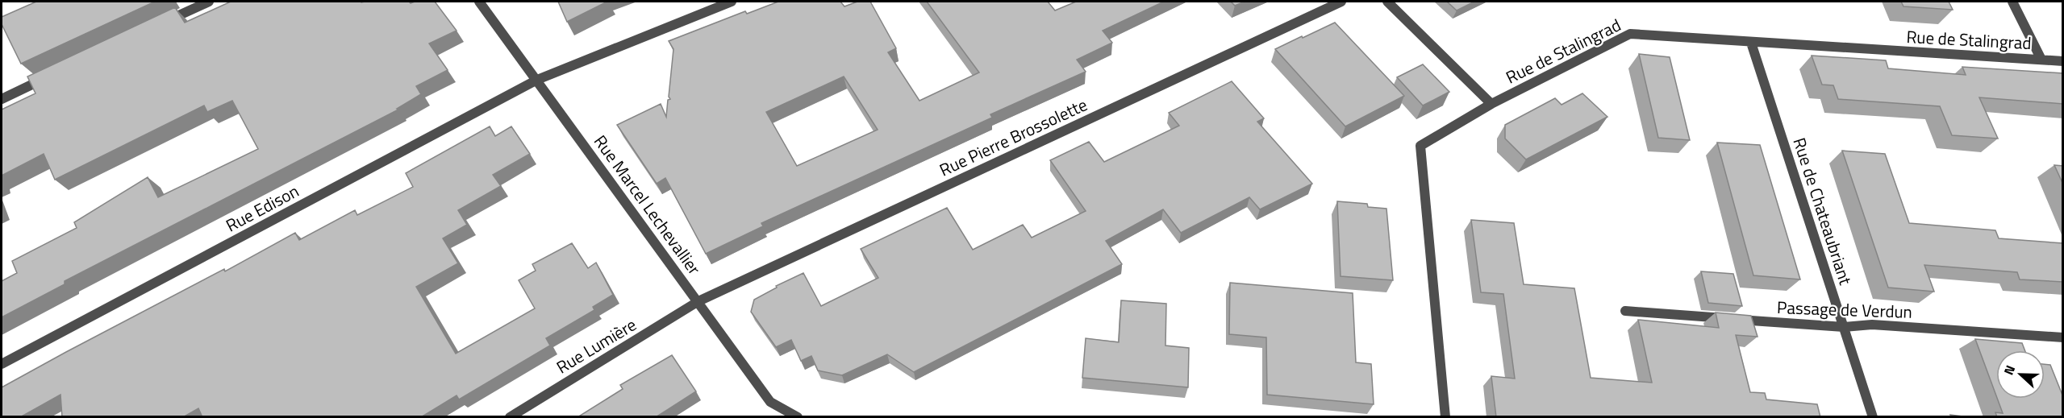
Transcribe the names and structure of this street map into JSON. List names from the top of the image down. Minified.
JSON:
{"streets":{"street":["Rue de Stalingrad","Rue Pierre Brossolette","Rue Marcel Lechevallier","Rue Edison","Rue de Chateaubriant","Passage de Verdun","Rue Lumière"]},"crossings":[["Rue de Stalingrad","Rue de Chateaubriant"],["Rue Pierre Brossolette","Rue Marcel Lechevallier"],["Rue Pierre Brossolette","Rue Lumière"],["Rue Marcel Lechevallier","Rue Edison"],["Rue Marcel Lechevallier","Rue Lumière"],["Rue de Chateaubriant","Passage de Verdun"]],"north":"left"}
